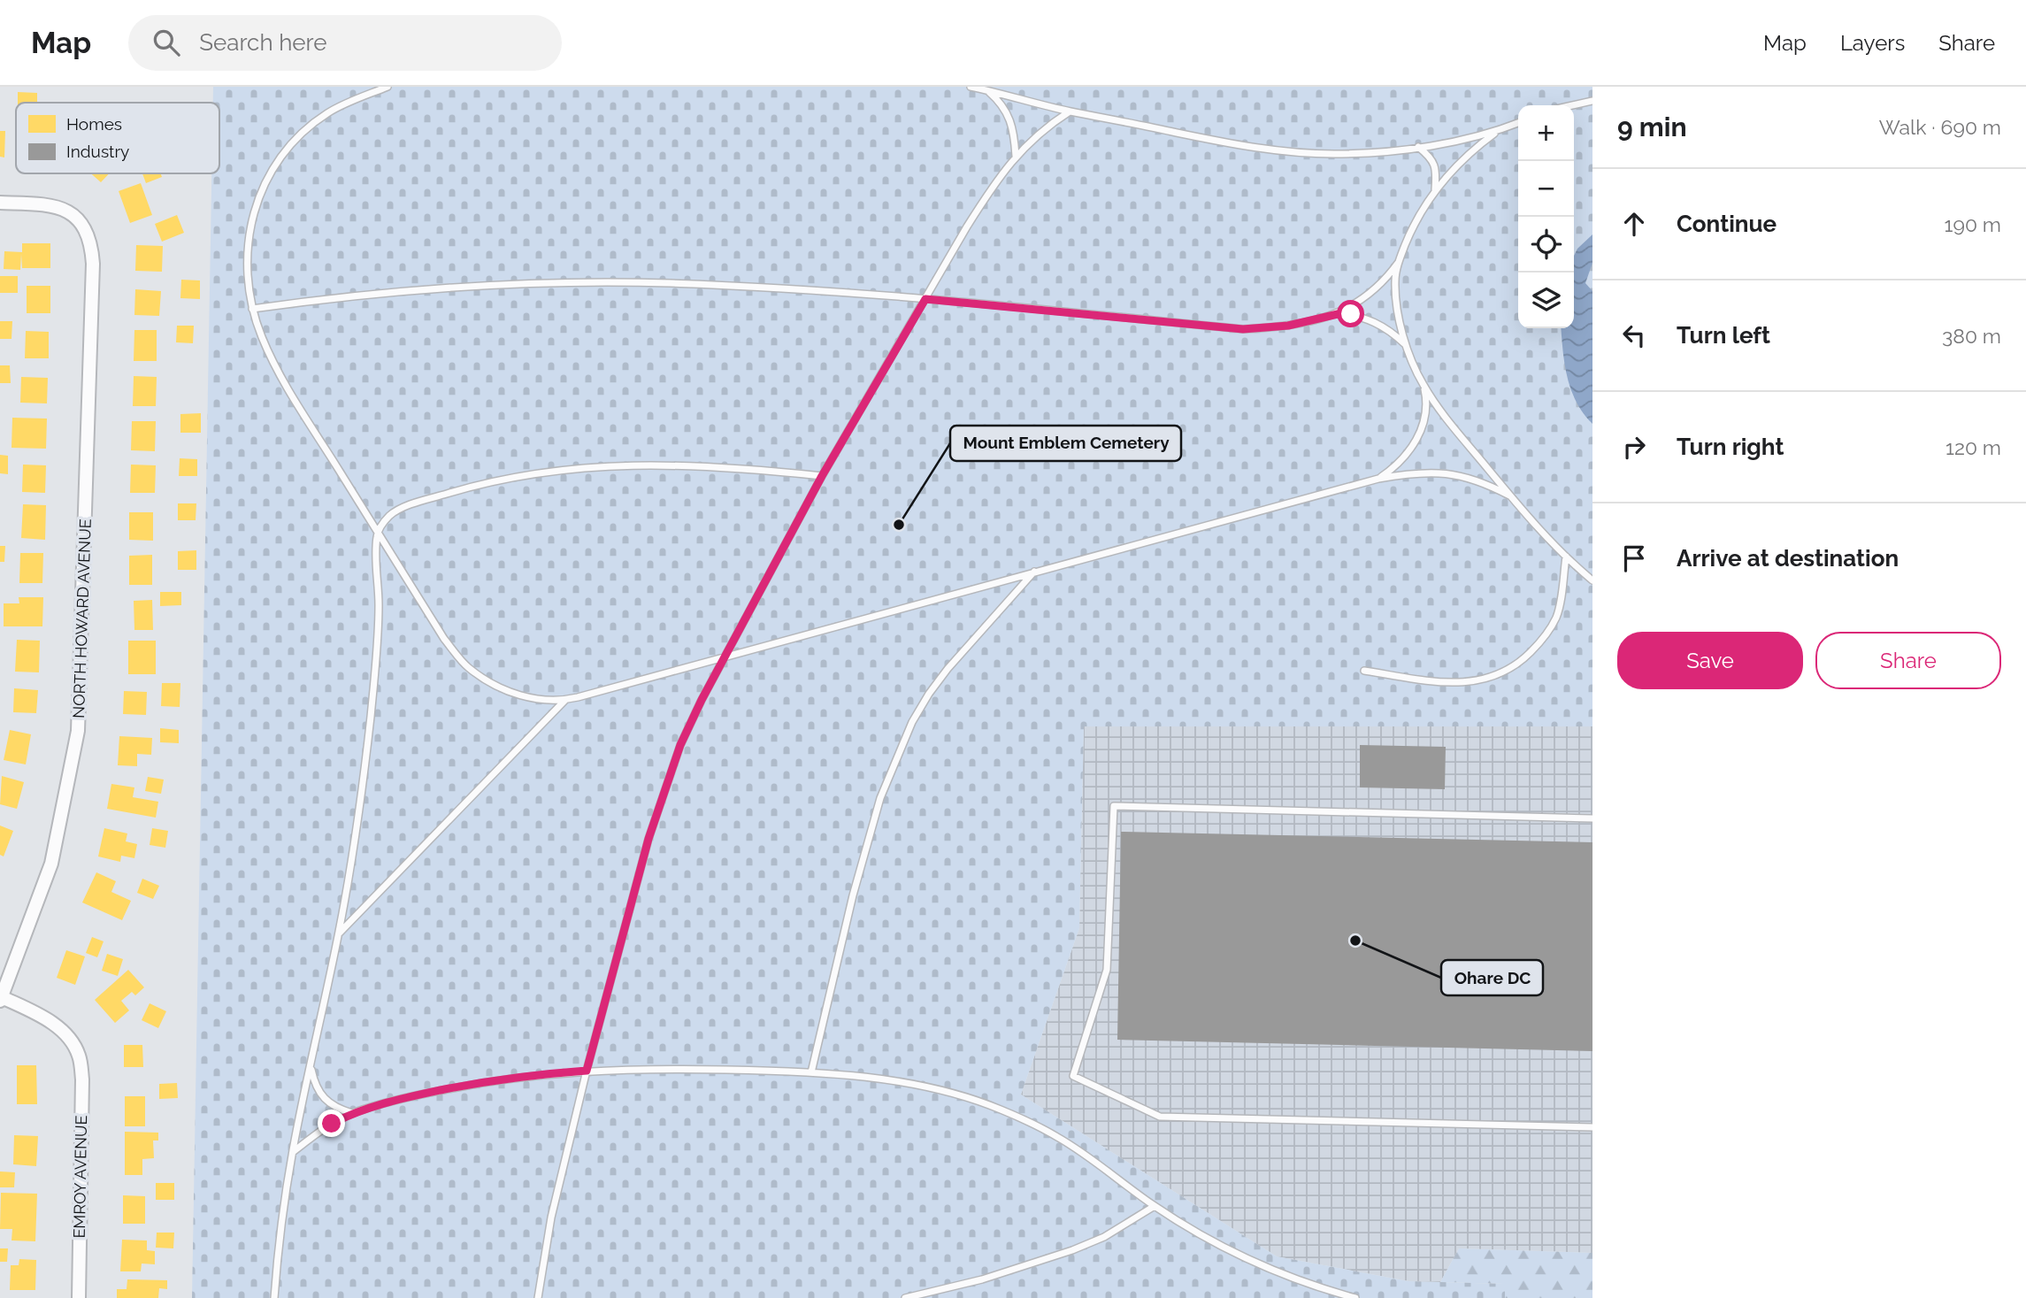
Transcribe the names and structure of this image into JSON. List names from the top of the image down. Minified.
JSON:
{"streets":{"street":["NORTH HOWARD AVENUE","EMROY AVENUE"]},"crossings":[["NORTH HOWARD AVENUE","EMROY AVENUE"]],"places":["Mount Emblem Cemetery","Ohare DC"],"legend":["Homes","Industry"],"page":{"header":"Map","search":"Search here","nav":["Map","Layers","Share"],"heading":["9 min","Walk · 690 m"],"map_buttons":["+","−"],"list":[["Continue","190 m"],["Turn left","380 m"],["Turn right","120 m"],"Arrive at destination"],"buttons":["Save","Share"]}}
